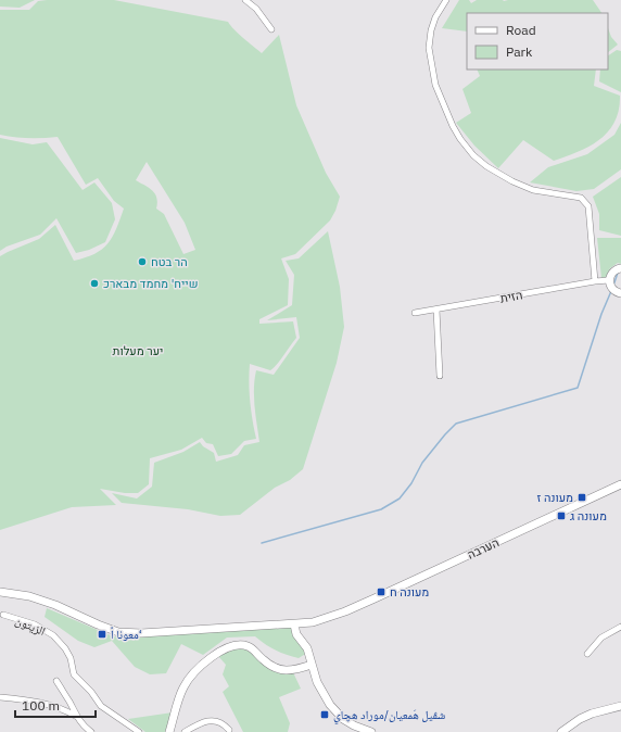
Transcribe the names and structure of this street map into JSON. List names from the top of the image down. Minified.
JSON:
{"streets":{"main road":["הערבה"],"street":["הזית","الزيتون"]},"parks":["יער מעלות"],"places":{"other":["הר בטח","שייח' מחמד מבארכ"],"transit":["מעונה ז","מעונה ג","מעונה ח","معونا أ‘","شڤيل هَمعيان/موراد هچاي"]},"legend":["Road","Park"],"scale_bar":"100 m"}
